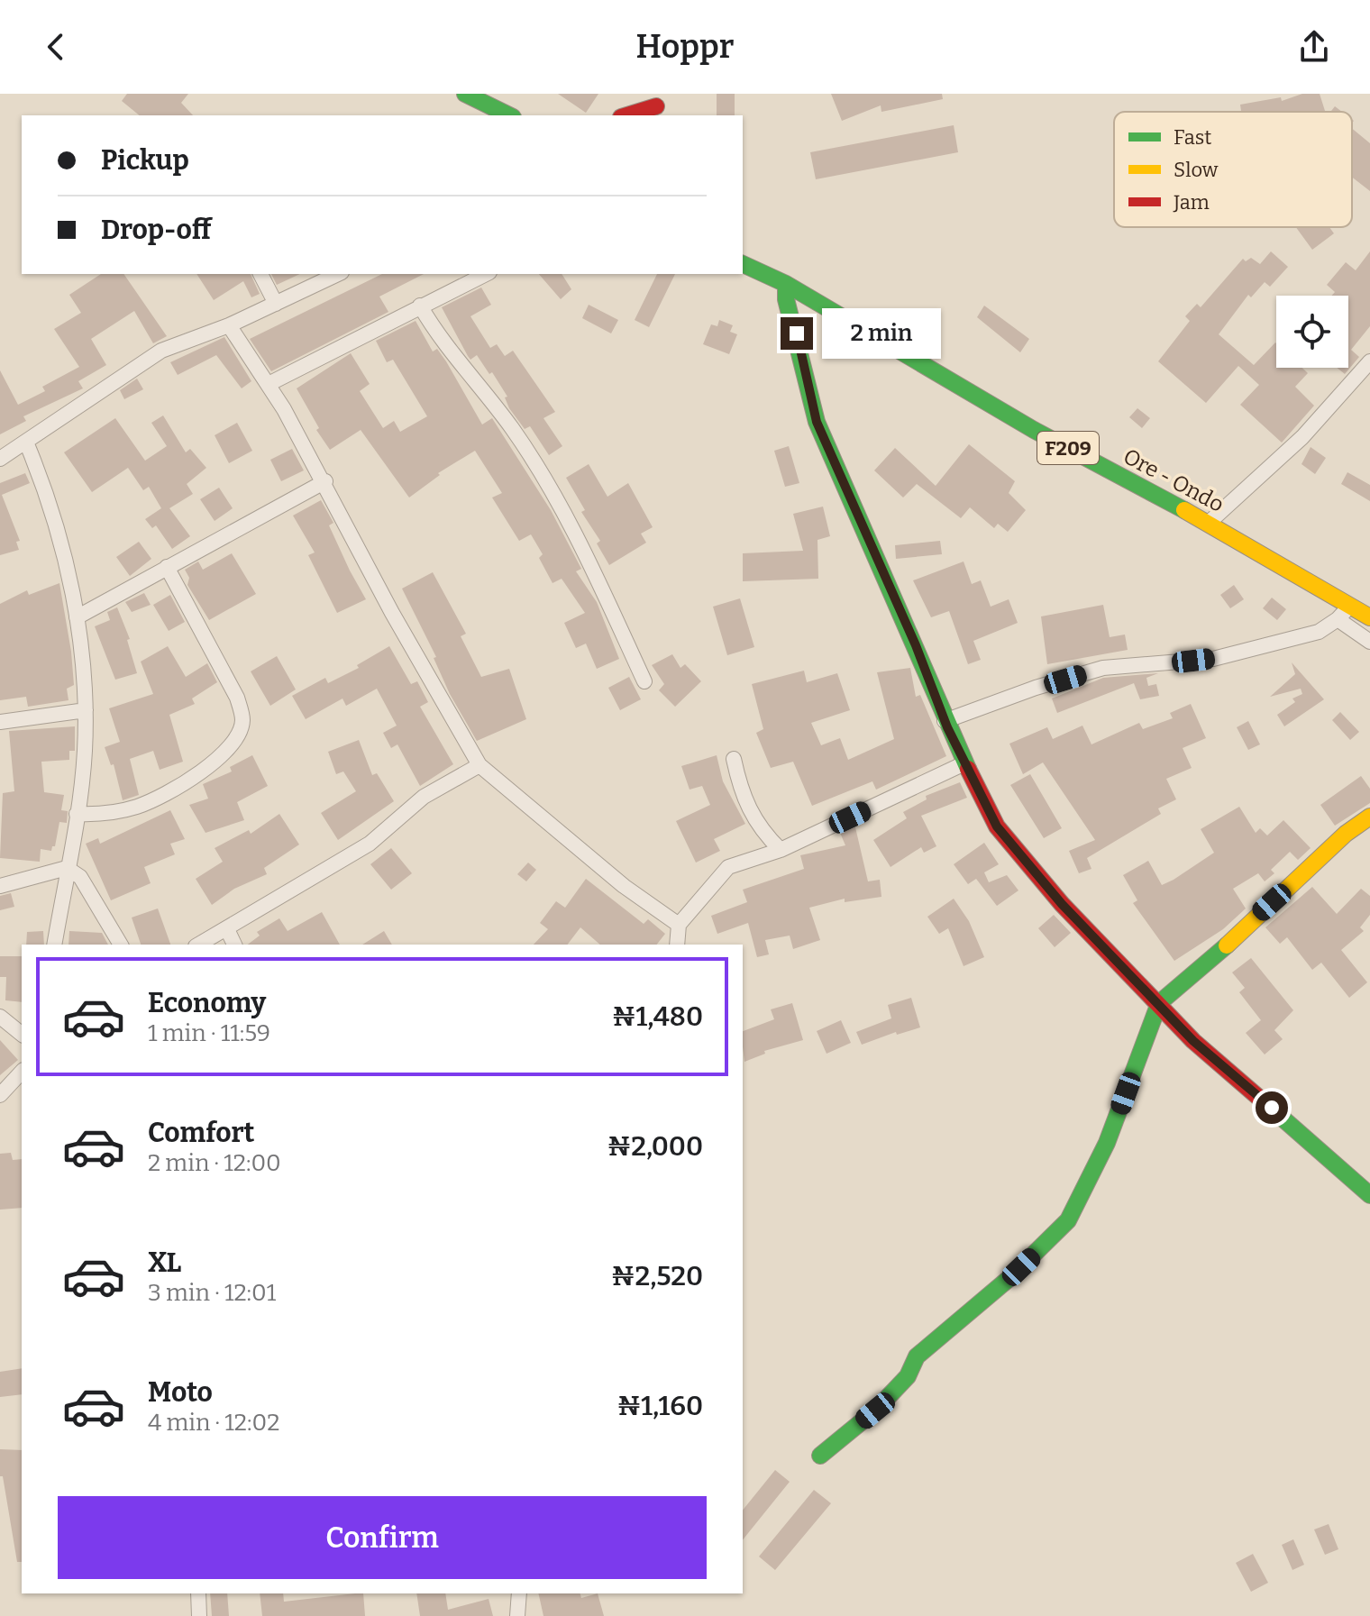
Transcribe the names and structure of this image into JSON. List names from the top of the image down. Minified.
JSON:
{"streets":{"street":["F209","Ore - Ondo"]},"crossings":[["F209","Ore - Ondo"]],"legend":["Fast","Slow","Jam"],"page":{"header":"Hoppr","banner":["Pickup","Drop-off"],"bubble":"2 min","list":[{"name":"Economy","note":"1 min · 11:59","value":"₦1,480"},{"name":"Comfort","note":"2 min · 12:00","value":"₦2,000"},{"name":"XL","note":"3 min · 12:01","value":"₦2,520"},{"name":"Moto","note":"4 min · 12:02","value":"₦1,160"}],"buttons":"Confirm"}}
